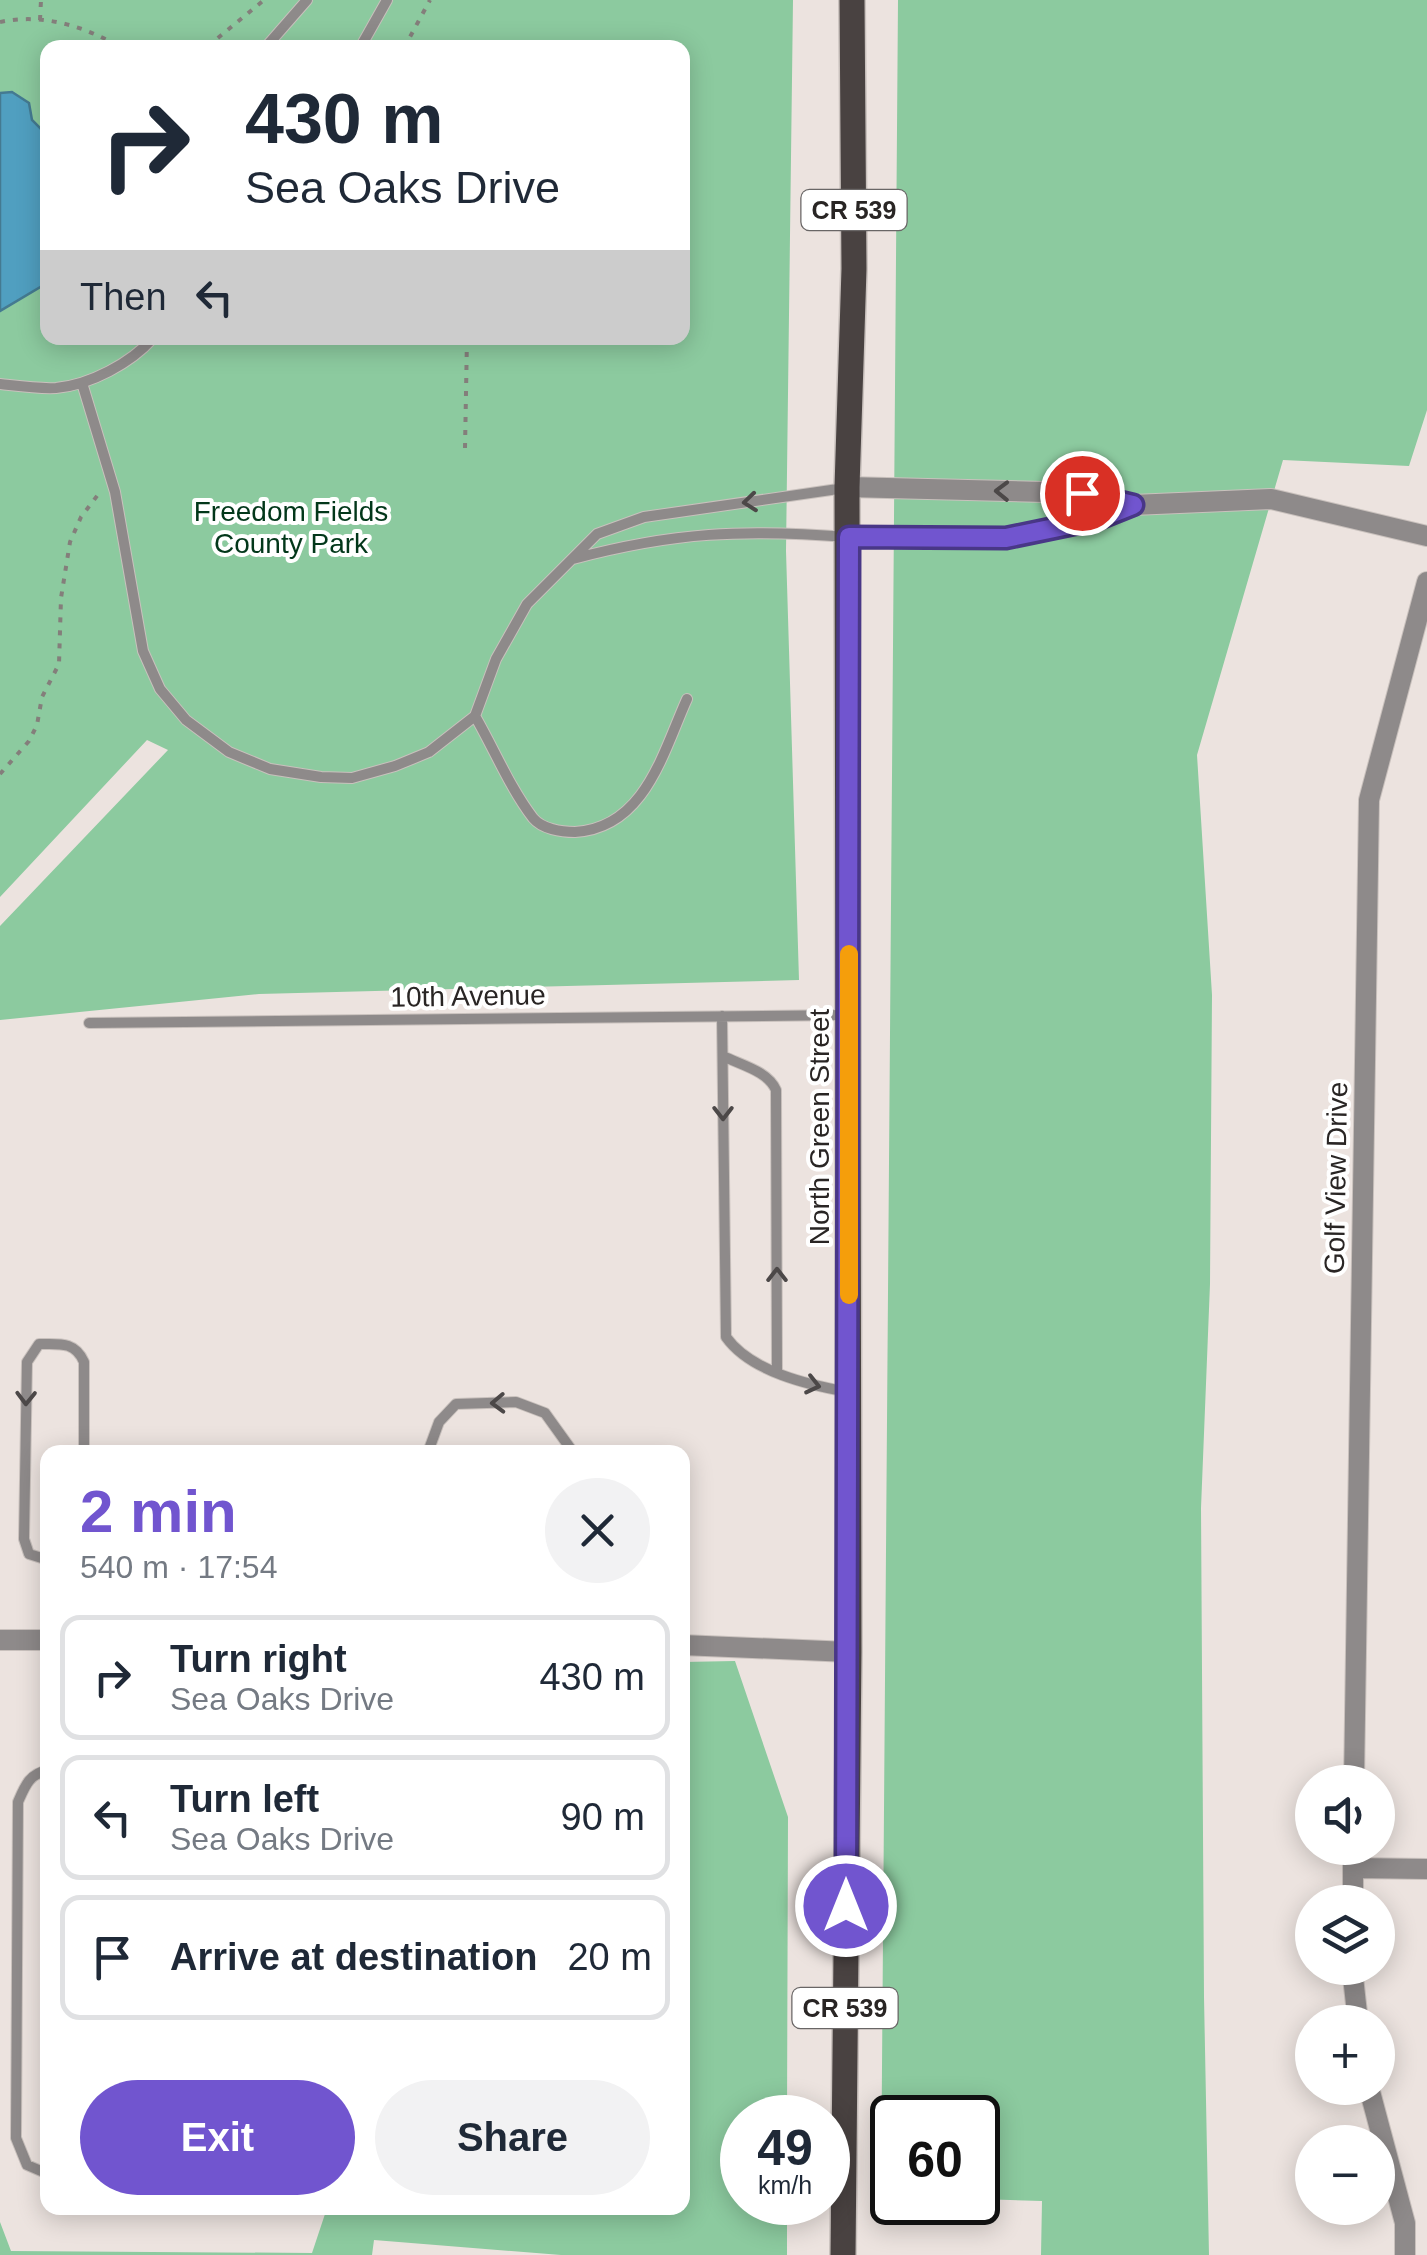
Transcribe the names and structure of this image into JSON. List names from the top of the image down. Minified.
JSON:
{"streets":{"main road":["CR 539","North Green Street"],"street":["Golf View Drive"],"lane":["10th Avenue"]},"crossings":[["10th Avenue","North Green Street"]],"parks":["Freedom Fields County Park"],"page":{"turn":["430 m","Sea Oaks Drive"],"then":"Then","heading":["2 min","540 m · 17:54"],"list":[{"name":"Turn right","note":"Sea Oaks Drive","value":"430 m"},{"name":"Turn left","note":"Sea Oaks Drive","value":"90 m"},{"name":"Arrive at destination","value":"20 m"}],"map_buttons":["+","−"],"buttons":["Exit","Share"],"speed":"49 km/h","limit":"60"}}
